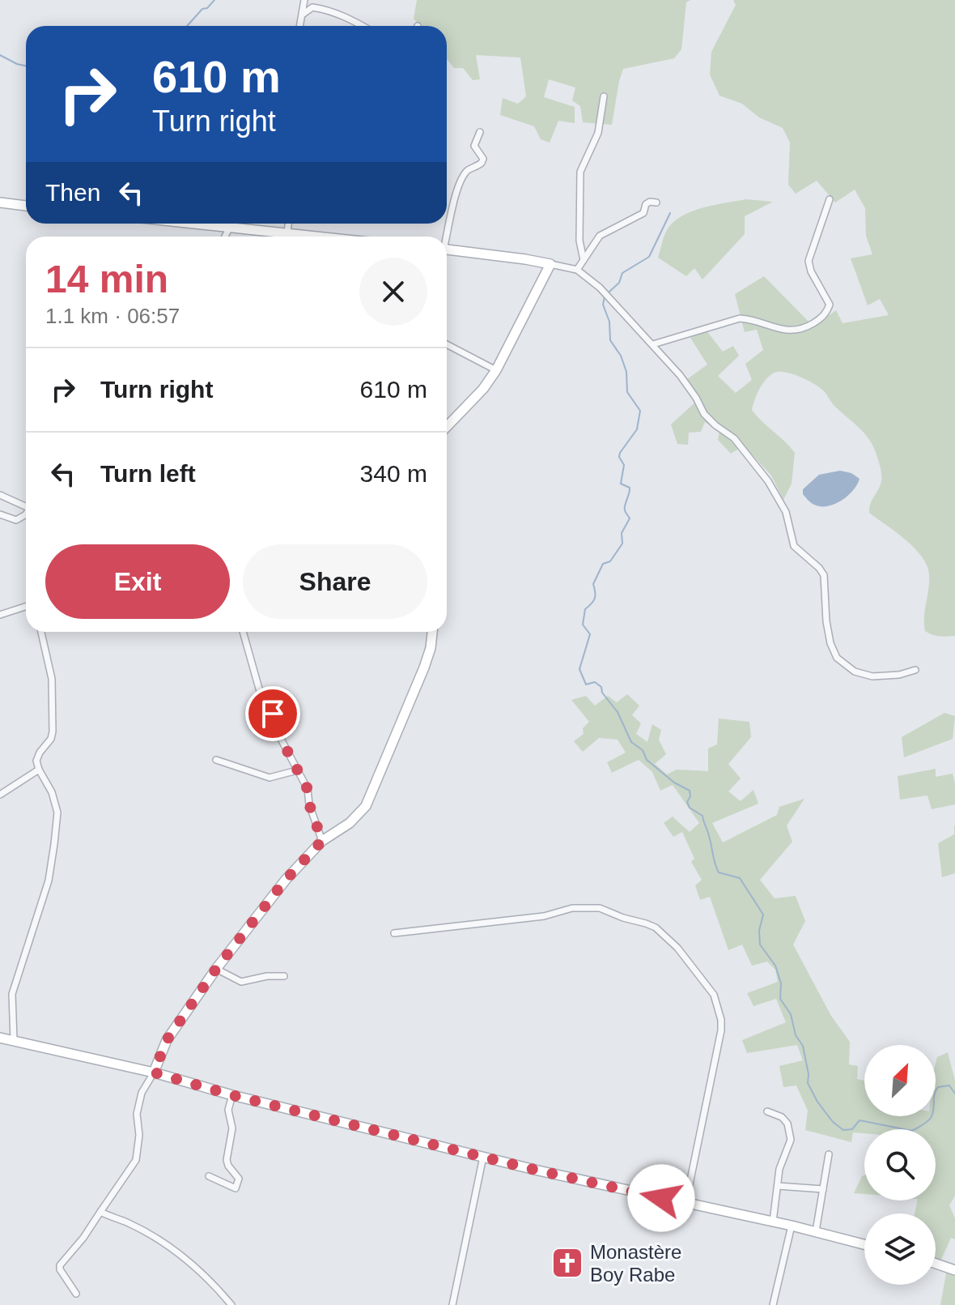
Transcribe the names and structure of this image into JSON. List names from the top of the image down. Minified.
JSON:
{"places":{"church":["Monastère Boy Rabe"]},"north":"top right","page":{"turn":["610 m","Turn right"],"then":"Then","heading":["14 min","1.1 km · 06:57"],"list":[{"name":"Turn right","value":"610 m"},{"name":"Turn left","value":"340 m"}],"buttons":["Exit","Share"]}}
